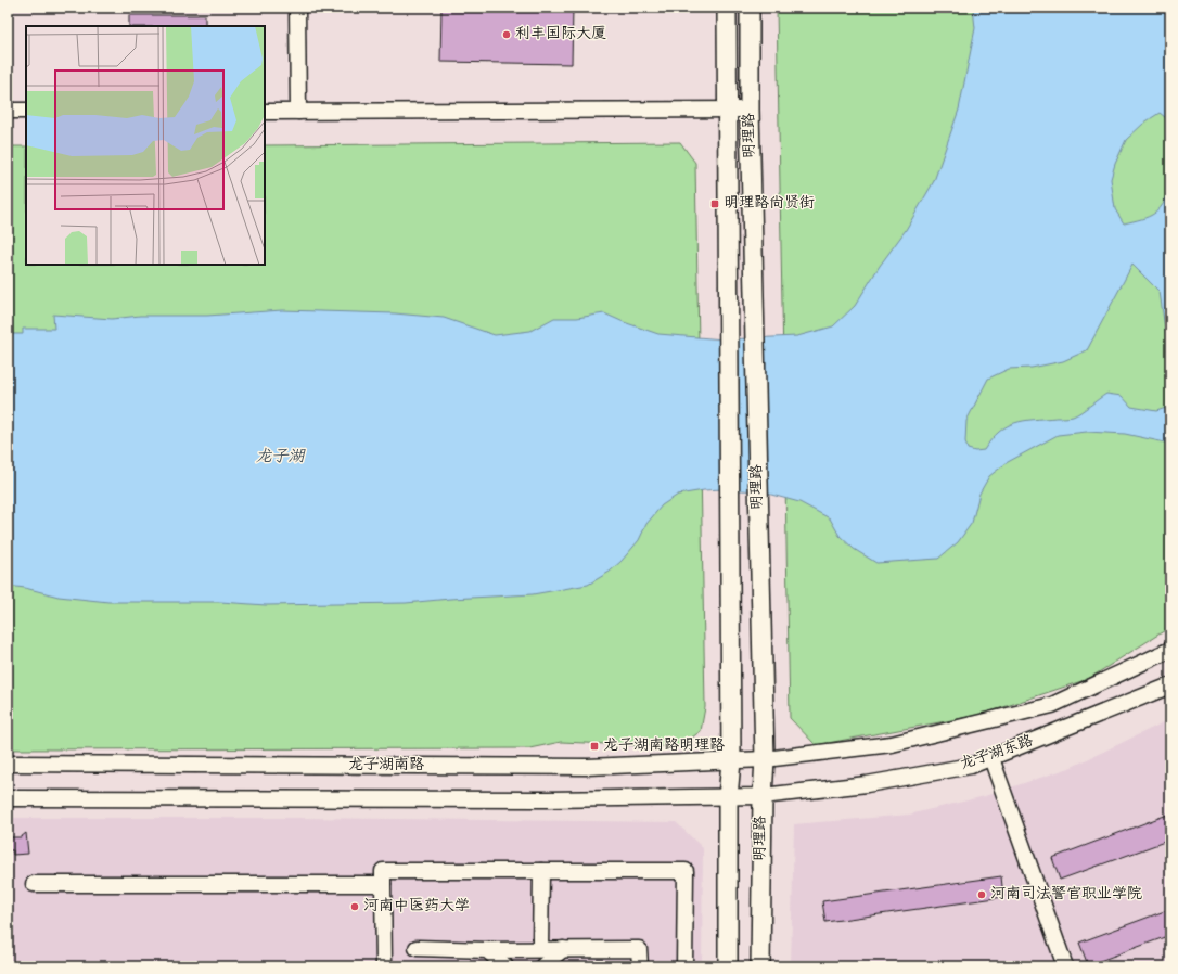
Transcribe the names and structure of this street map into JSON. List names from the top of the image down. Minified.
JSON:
{"streets":{"main road":["明理路"],"street":["龙子湖东路","龙子湖南路"]},"crossings":[["明理路","龙子湖东路"],["明理路","龙子湖南路"],["龙子湖东路","龙子湖南路"]],"water":["龙子湖"],"places":{"other":["利丰国际大厦","河南司法警官职业学院","河南中医药大学"],"transit":["明理路尚贤街","龙子湖南路明理路"]}}
